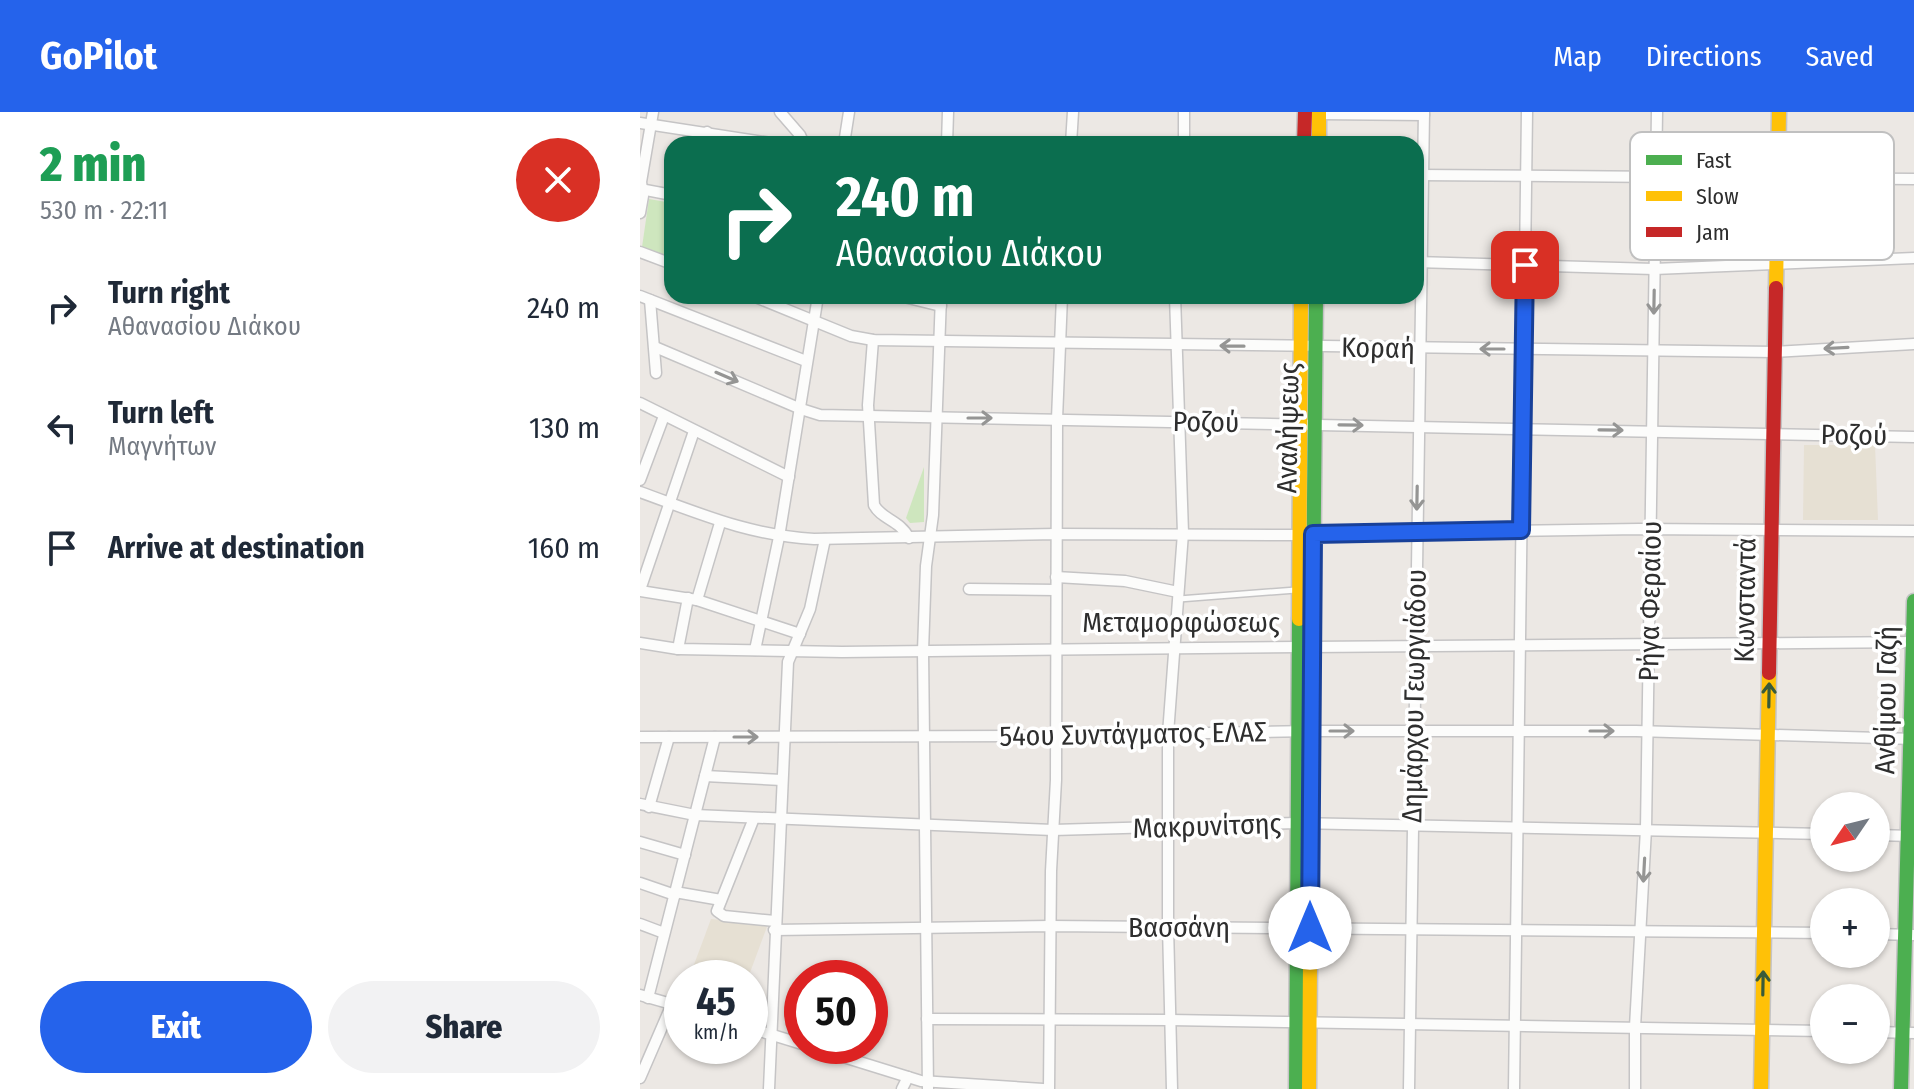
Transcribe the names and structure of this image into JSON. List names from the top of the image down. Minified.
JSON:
{"streets":{"street":["Κοραή","Ροζού","Αναλήψεως","Κωνσταντά","Ρήγα Φεραίου","Μεταμορφώσεως","Δημάρχου Γεωργιάδου","Ανθίμου Γαζή","54ου Συντάγματος ΕΛΑΣ","Μακρυνίτσης","Βασσάνη"]},"crossings":[["Κοραή","Αναλήψεως"],["Κοραή","Κωνσταντά"],["Κοραή","Ρήγα Φεραίου"],["Κοραή","Δημάρχου Γεωργιάδου"],["Ροζού","Αναλήψεως"],["Ροζού","Κωνσταντά"],["Ροζού","Ρήγα Φεραίου"],["Ροζού","Δημάρχου Γεωργιάδου"],["Αναλήψεως","Μεταμορφώσεως"],["Αναλήψεως","54ου Συντάγματος ΕΛΑΣ"],["Αναλήψεως","Μακρυνίτσης"],["Αναλήψεως","Βασσάνη"],["Κωνσταντά","Μεταμορφώσεως"],["Κωνσταντά","54ου Συντάγματος ΕΛΑΣ"],["Κωνσταντά","Μακρυνίτσης"],["Κωνσταντά","Βασσάνη"],["Ρήγα Φεραίου","Μεταμορφώσεως"],["Ρήγα Φεραίου","54ου Συντάγματος ΕΛΑΣ"],["Ρήγα Φεραίου","Μακρυνίτσης"],["Ρήγα Φεραίου","Βασσάνη"],["Μεταμορφώσεως","Δημάρχου Γεωργιάδου"],["Μεταμορφώσεως","Ανθίμου Γαζή"],["Δημάρχου Γεωργιάδου","54ου Συντάγματος ΕΛΑΣ"],["Δημάρχου Γεωργιάδου","Μακρυνίτσης"],["Δημάρχου Γεωργιάδου","Βασσάνη"],["Ανθίμου Γαζή","54ου Συντάγματος ΕΛΑΣ"]],"legend":["Fast","Slow","Jam"],"north":"bottom left","page":{"header":"GoPilot","nav":["Map","Directions","Saved"],"heading":["2 min","530 m · 22:11"],"turn":["240 m","Αθανασίου Διάκου"],"list":[{"name":"Turn right","note":"Αθανασίου Διάκου","value":"240 m"},{"name":"Turn left","note":"Μαγνήτων","value":"130 m"},{"name":"Arrive at destination","value":"160 m"}],"map_buttons":["+","−"],"speed":"45 km/h","limit":"50","buttons":["Exit","Share"]}}
